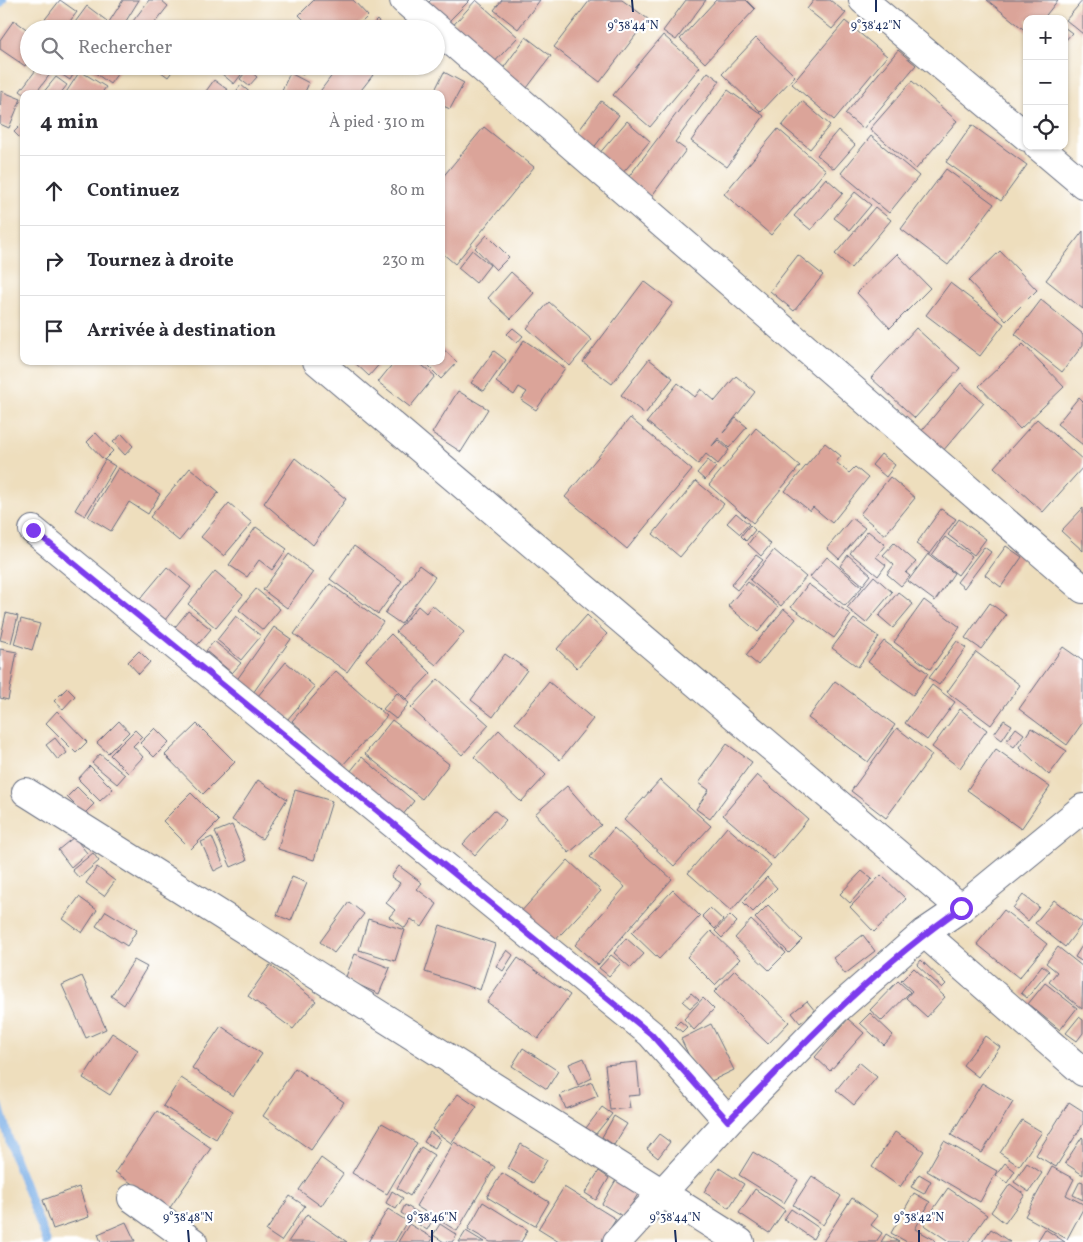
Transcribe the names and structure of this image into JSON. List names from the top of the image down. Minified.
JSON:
{"page":{"map_buttons":["+","−"],"search":"Rechercher","heading":["4 min","À pied · 310 m"],"list":[["Continuez","80 m"],["Tournez à droite","230 m"],"Arrivée à destination"]},"coordinates":["9°38'44\"N","9°38'42\"N","9°38'48\"N","9°38'46\"N"]}
